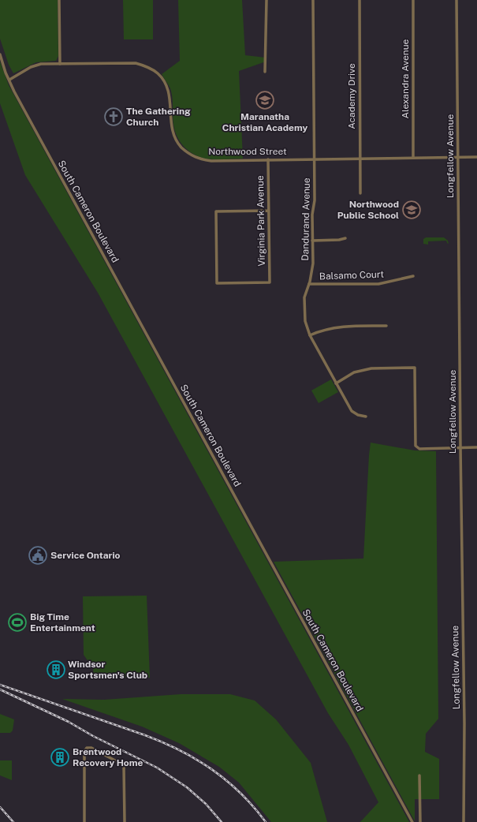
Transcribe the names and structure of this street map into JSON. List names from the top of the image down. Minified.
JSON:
{"streets":{"street":["Alexandra Avenue","Academy Drive","Northwood Street","Longfellow Avenue","South Cameron Boulevard","Dandurand Avenue","Virginia Park Avenue","Balsamo Court"]},"crossings":[["Alexandra Avenue","Northwood Street"],["Academy Drive","Northwood Street"],["Northwood Street","Longfellow Avenue"],["Northwood Street","South Cameron Boulevard"],["Northwood Street","Dandurand Avenue"],["Northwood Street","Virginia Park Avenue"],["Dandurand Avenue","Balsamo Court"]],"places":{"school or university":["Maranatha Christian Academy","Northwood Public School"],"church":["The Gathering Church"],"public building":["Service Ontario"],"sports":["Big Time Entertainment"],"building":["Windsor Sportsmen's Club","Brentwood Recovery Home"]}}
